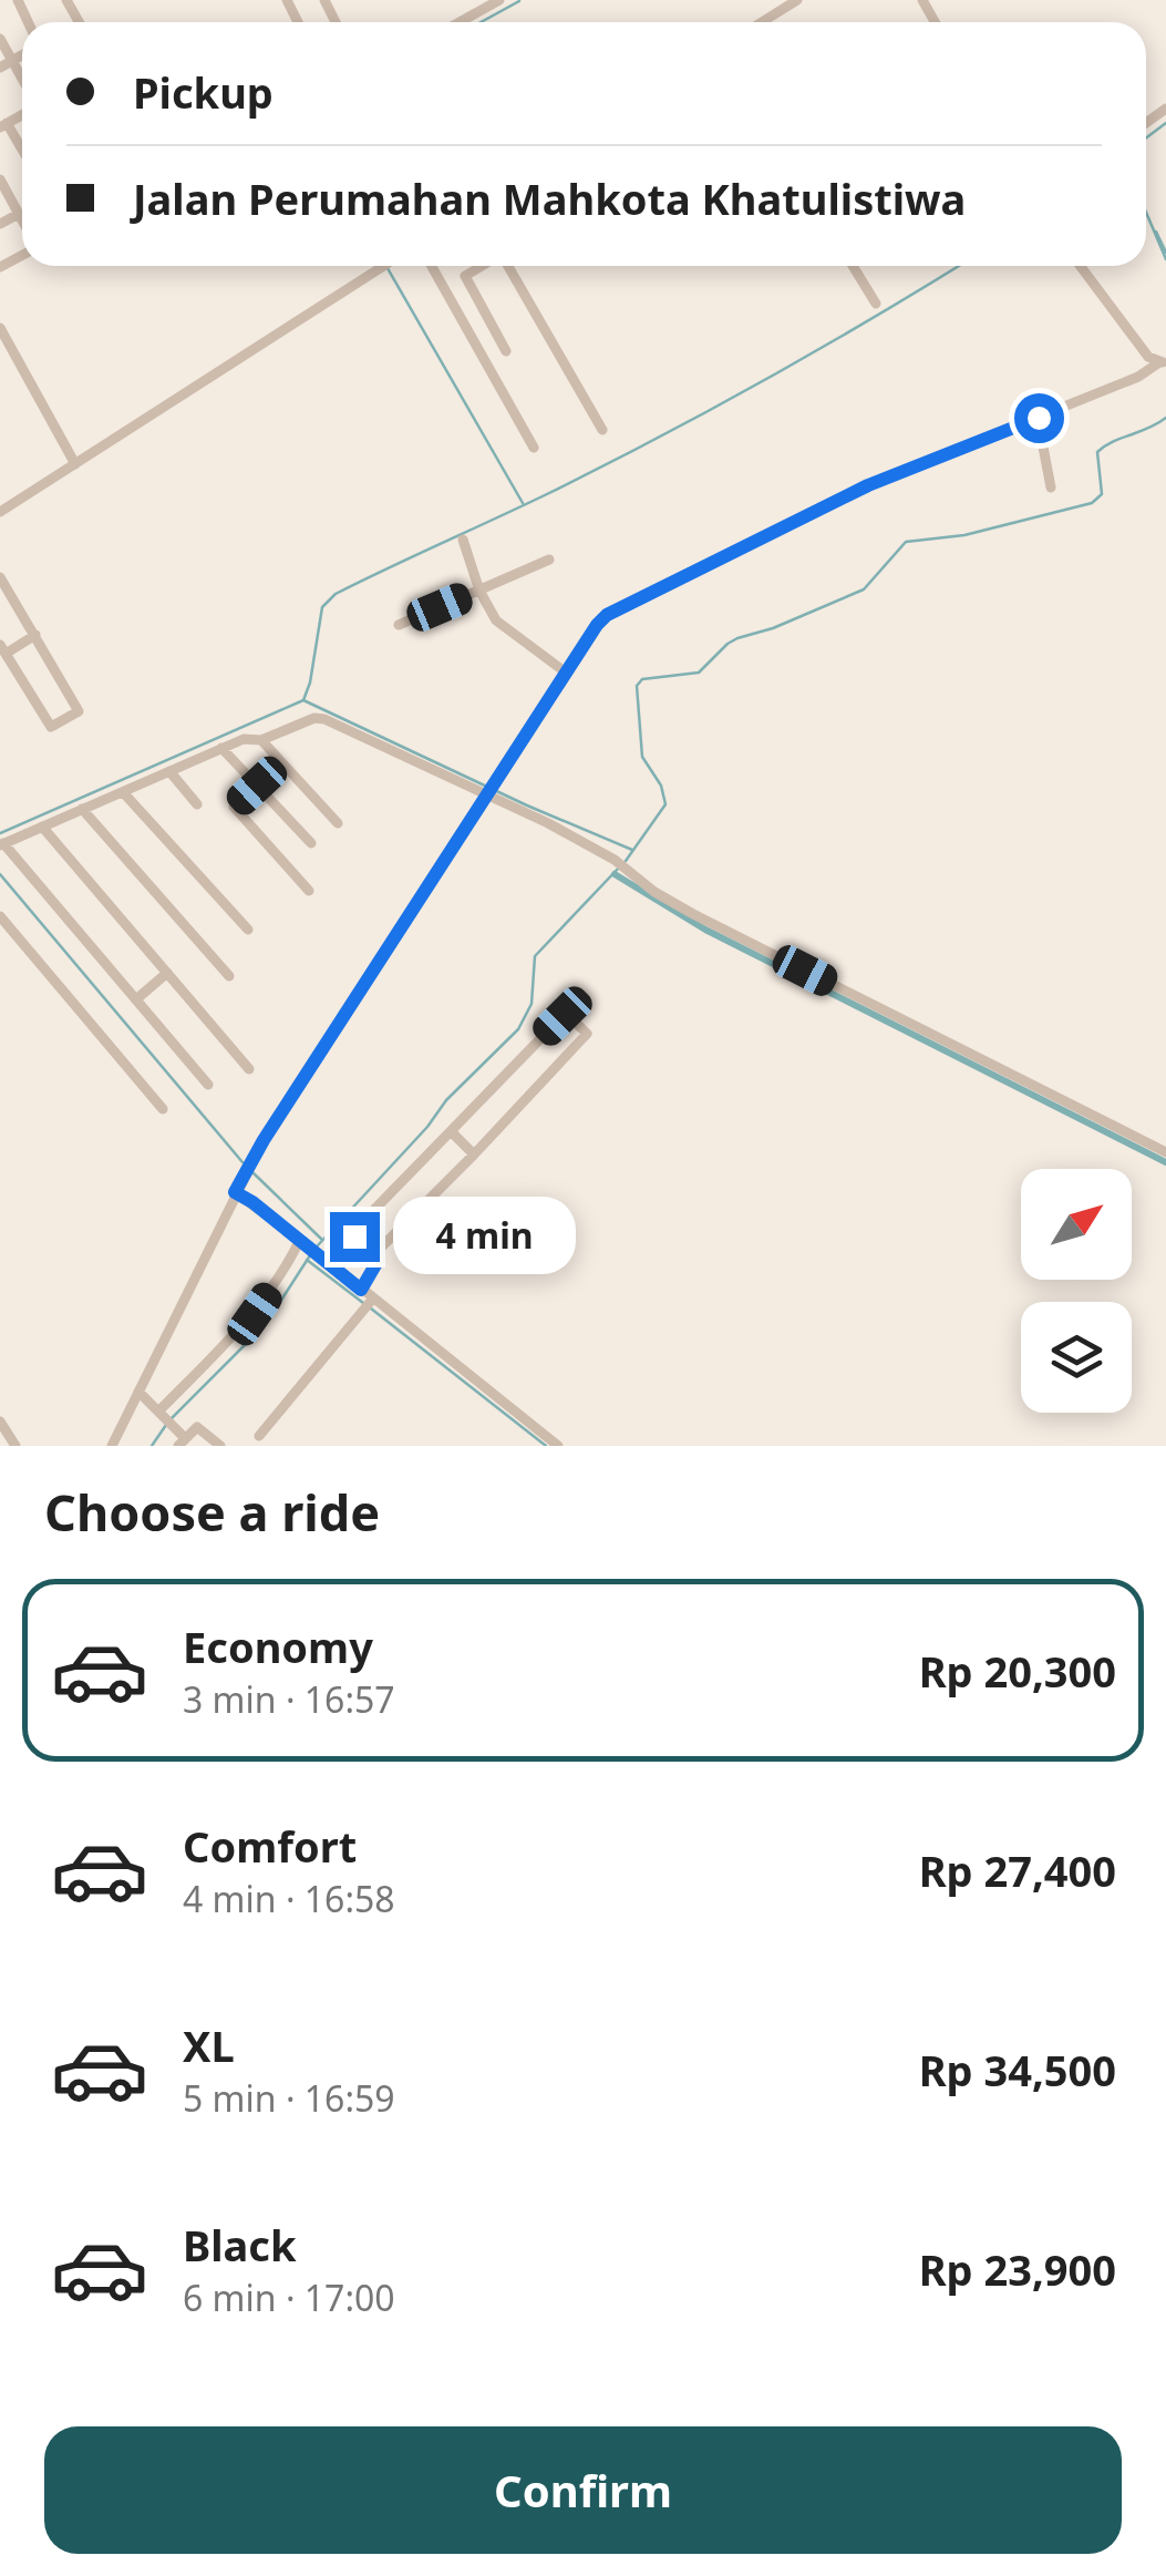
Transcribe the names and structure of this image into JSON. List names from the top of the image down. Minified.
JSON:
{"north":"top right","page":{"banner":["Pickup","Jalan Perumahan Mahkota Khatulistiwa"],"bubble":"4 min","heading":"Choose a ride","list":[{"name":"Economy","note":"3 min · 16:57","value":"Rp 20,300"},{"name":"Comfort","note":"4 min · 16:58","value":"Rp 27,400"},{"name":"XL","note":"5 min · 16:59","value":"Rp 34,500"},{"name":"Black","note":"6 min · 17:00","value":"Rp 23,900"}],"buttons":"Confirm"}}
